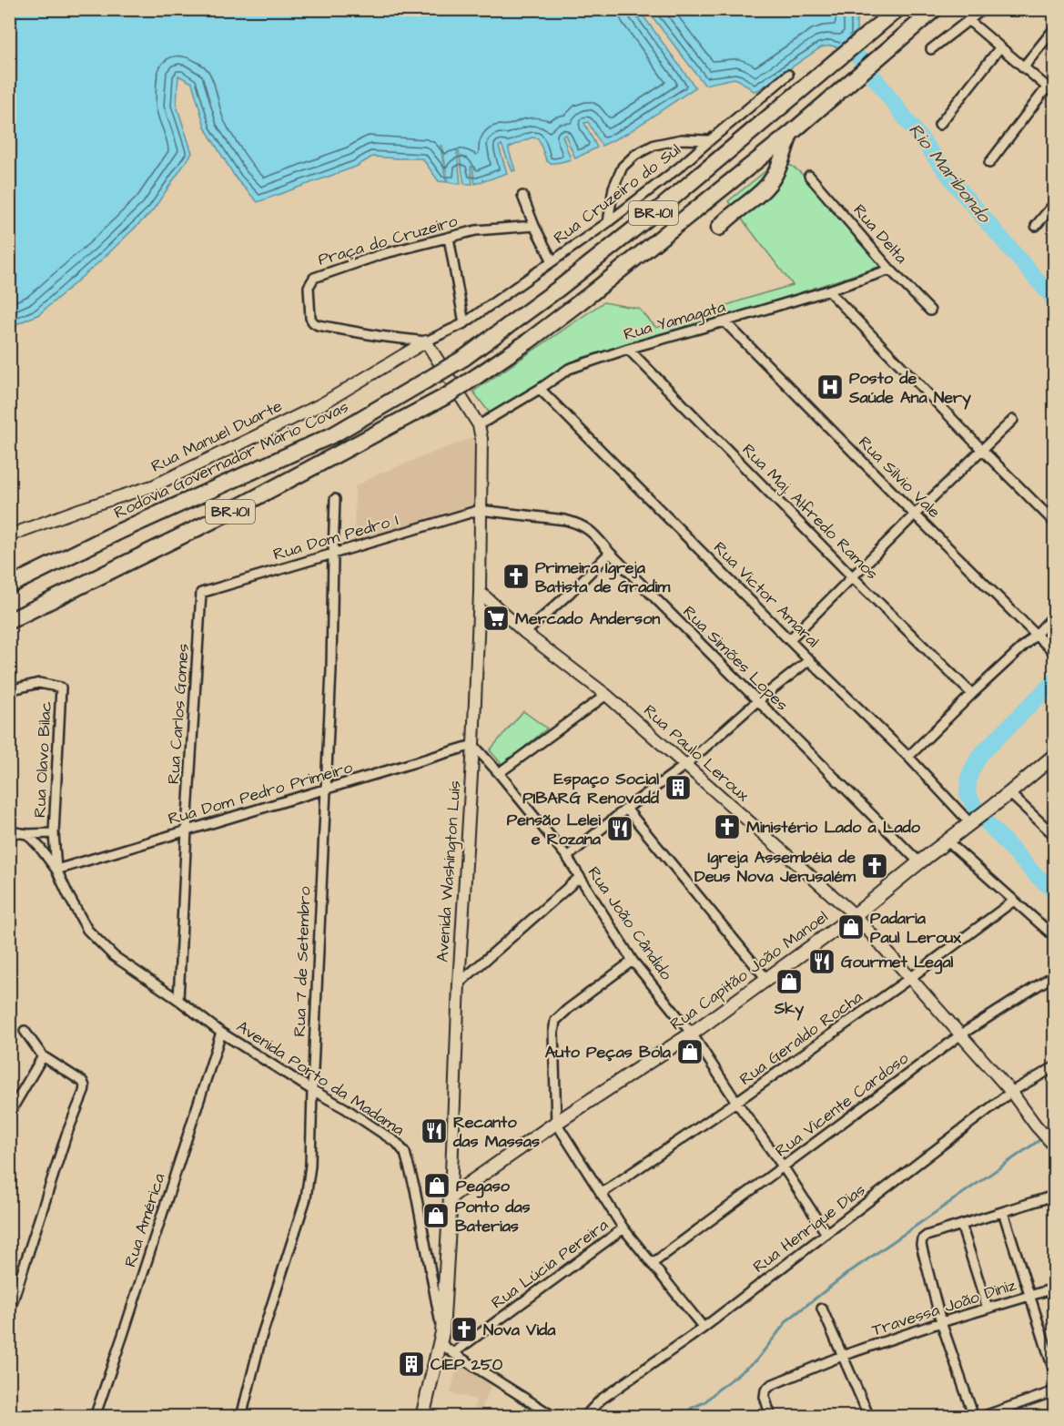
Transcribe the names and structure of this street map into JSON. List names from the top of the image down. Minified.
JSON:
{"streets":{"highway":["BR-101","Rodovia Governador Mário Covas"],"main road":["Avenida Washington Luís","Rua Capitão João Manoel"],"street":["Rua Cruzeiro do Sul","Rua Delta","Praça do Cruzeiro","Rua Yamagata","Rua Manuel Duarte","Rua Silvio Vale","Rua Maj. Alfredo Ramos","Rua Dom Pedro I","Rua Victor Amaral","Rua Simões Lopes","Rua Carlos Gomes","Rua Paulo Leroux","Rua Olavo Bilac","Rua Dom Pedro Primeiro","Rua João Cândido","Rua 7 de Setembro","Rua Geraldo Rocha","Avenida Porto da Madama","Rua Vicente Cardoso","Rua América","Rua Henrique Dias","Rua Lúcia Pereira","Travessa João Diniz"]},"crossings":[["Rua Cruzeiro do Sul","Praça do Cruzeiro"],["Rua Cruzeiro do Sul","Rua Manuel Duarte"],["Rua Cruzeiro do Sul","Avenida Washington Luís"],["Rua Delta","Rua Yamagata"],["Praça do Cruzeiro","Rua Manuel Duarte"],["Praça do Cruzeiro","Avenida Washington Luís"],["Rua Yamagata","Rua Silvio Vale"],["Rua Yamagata","Rua Maj. Alfredo Ramos"],["Rua Yamagata","Rua Victor Amaral"],["Rua Yamagata","Avenida Washington Luís"],["Rua Manuel Duarte","Avenida Washington Luís"],["Rua Dom Pedro I","Rua Simões Lopes"],["Rua Dom Pedro I","Rua Carlos Gomes"],["Rua Dom Pedro I","Avenida Washington Luís"],["Rua Dom Pedro I","Rua 7 de Setembro"],["Rua Victor Amaral","Rua Capitão João Manoel"],["Rua Simões Lopes","Avenida Washington Luís"],["Rua Simões Lopes","Rua Capitão João Manoel"],["Rua Carlos Gomes","Rua Dom Pedro Primeiro"],["Rua Carlos Gomes","Avenida Porto da Madama"],["Rua Paulo Leroux","Avenida Washington Luís"],["Rua Paulo Leroux","Rua Capitão João Manoel"],["Rua Paulo Leroux","Rua Geraldo Rocha"],["Rua Paulo Leroux","Rua Vicente Cardoso"],["Rua Paulo Leroux","Rua Henrique Dias"],["Rua Olavo Bilac","Avenida Porto da Madama"],["Rua Dom Pedro Primeiro","Avenida Washington Luís"],["Rua Dom Pedro Primeiro","Rua João Cândido"],["Rua Dom Pedro Primeiro","Rua 7 de Setembro"],["Rua Dom Pedro Primeiro","Avenida Porto da Madama"],["Avenida Washington Luís","Rua João Cândido"],["Avenida Washington Luís","Rua Capitão João Manoel"],["Avenida Washington Luís","Avenida Porto da Madama"],["Rua João Cândido","Rua Capitão João Manoel"],["Rua João Cândido","Rua Geraldo Rocha"],["Rua João Cândido","Rua Vicente Cardoso"],["Rua João Cândido","Rua Henrique Dias"],["Rua 7 de Setembro","Avenida Porto da Madama"],["Avenida Porto da Madama","Rua América"]],"water":["Rio Maribondo"],"places":{"hospital":["Posto de Saúde Ana Nery"],"church":["Primeira Igreja Batista de Gradim","Ministério Lado a Lado","Igreja Assembéia de Deus Nova Jerusalém","Nova Vida"],"supermarket":["Mercado Anderson"],"building":["Espaço Social PIBARG Renovadd","CIEP 250"],"restaurant":["Pensão Lelei e Rozana","Gourmet Legal","Recanto das Massas"],"shop":["Padaria Paul Leroux","Sky","Auto Peças Bola","Pegaso","Ponto das Baterias"]}}
